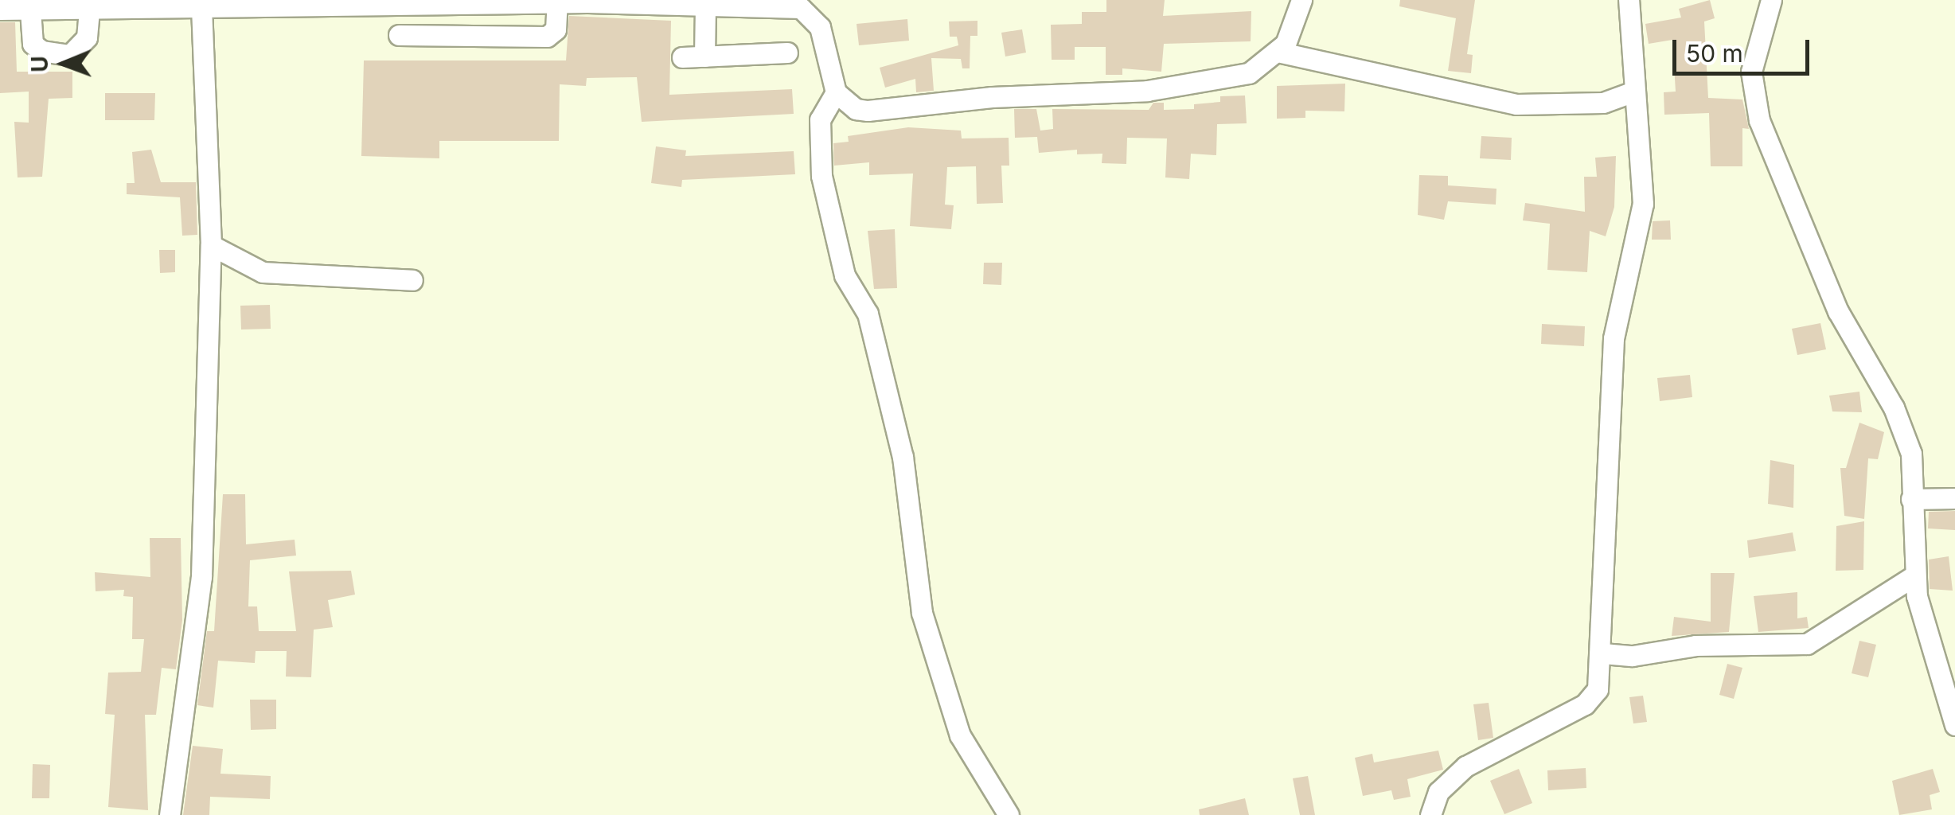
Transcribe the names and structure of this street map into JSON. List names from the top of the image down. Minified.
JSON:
{"scale_bar":"50 m","north":"left"}
